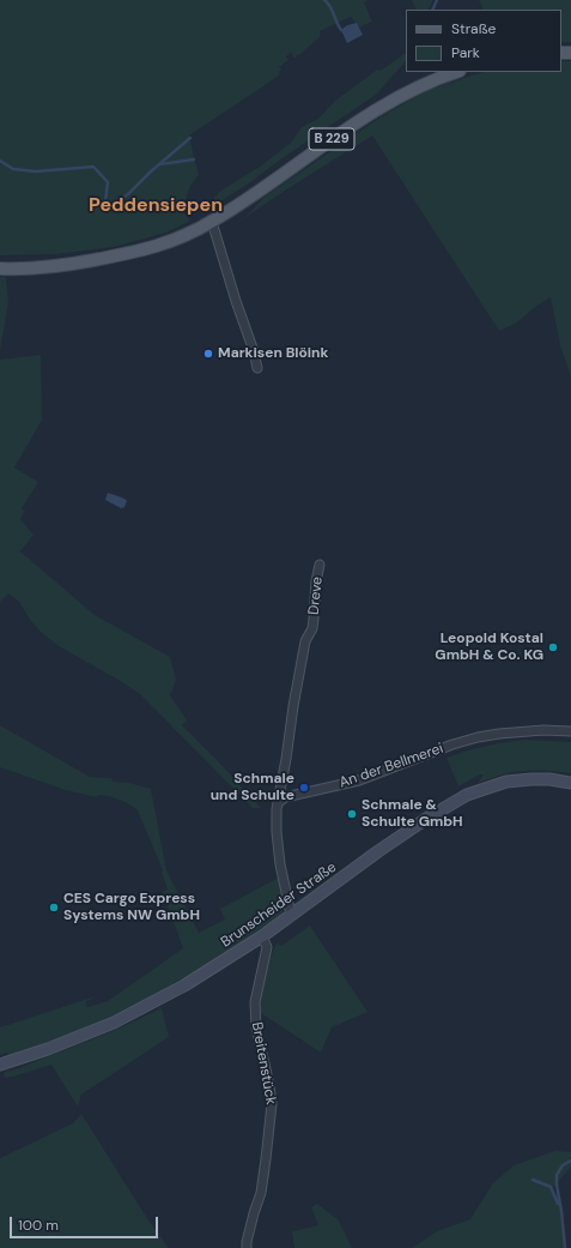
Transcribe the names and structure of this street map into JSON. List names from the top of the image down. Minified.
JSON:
{"streets":{"main road":["B 229","Brunscheider Straße"],"street":["Dreve","An der Bellmerei","Breitenstück"]},"crossings":[["Dreve","An der Bellmerei"],["Brunscheider Straße","Breitenstück"]],"districts":["Peddensiepen"],"places":["Markisen Blöink","Leopold Kostal GmbH & Co. KG","Schmale und Schulte","Schmale & Schulte GmbH","CES Cargo Express Systems NW GmbH"],"legend":["Straße","Park"],"scale_bar":"100 m"}
